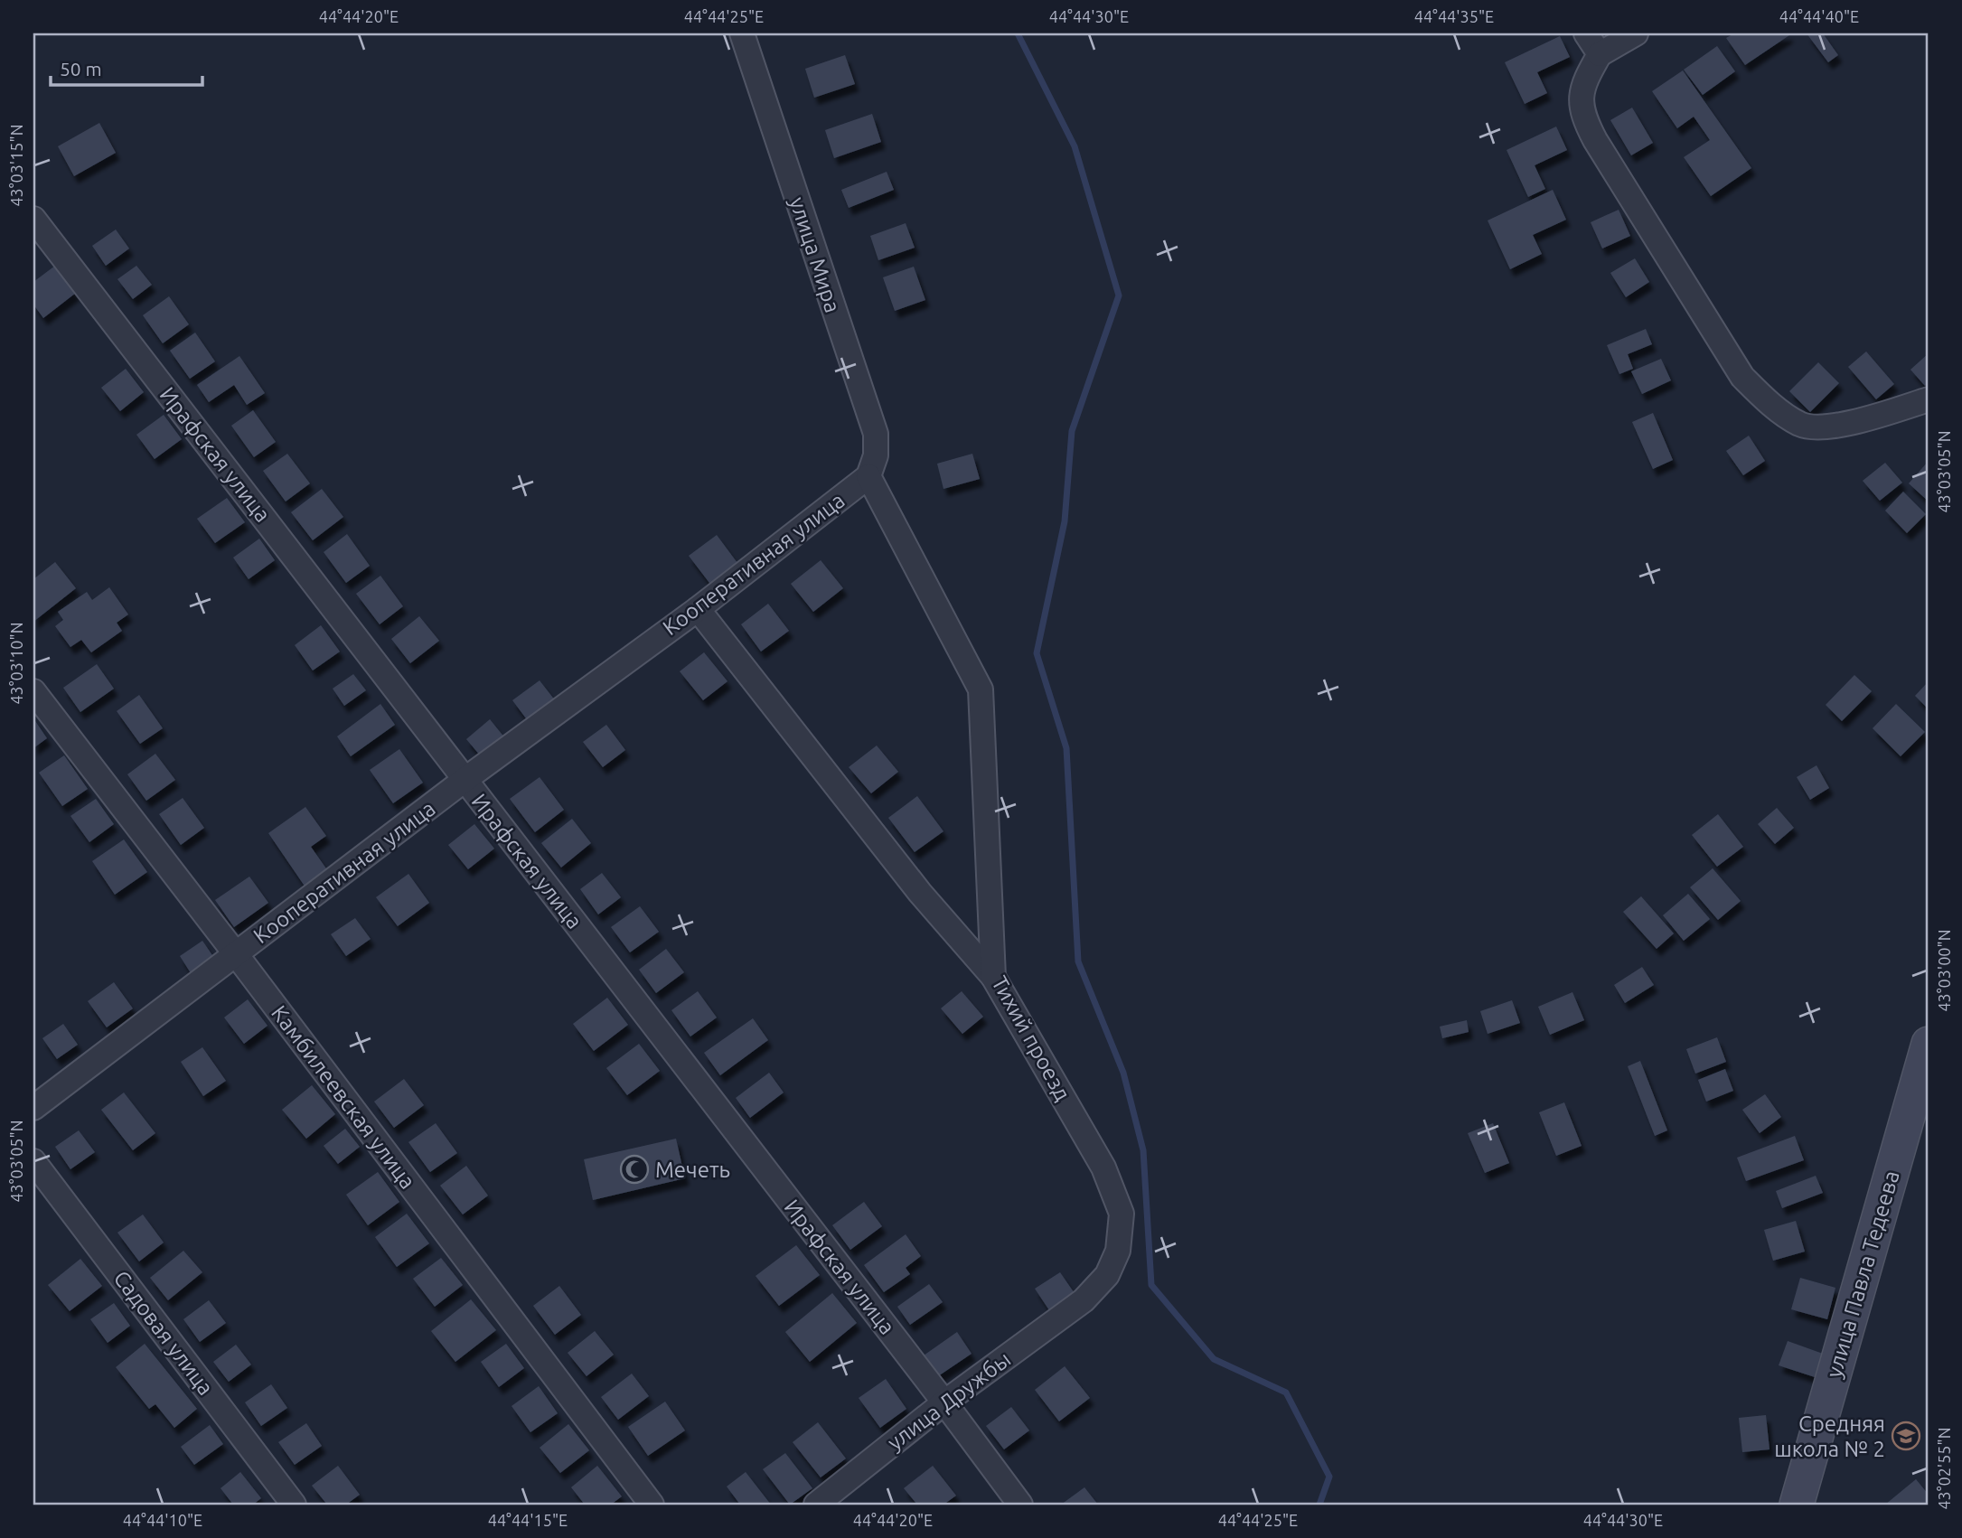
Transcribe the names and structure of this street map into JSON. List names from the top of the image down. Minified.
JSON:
{"streets":{"main road":["улица Павла Тедеева"],"street":["улица Мира","Ирафская улица","Кооперативная улица","Тихий проезд","Камбилеевская улица","Садовая улица","улица Дружбы"]},"crossings":[["улица Мира","Кооперативная улица"],["улица Мира","Тихий проезд"],["Ирафская улица","Кооперативная улица"],["Ирафская улица","улица Дружбы"],["Кооперативная улица","Тихий проезд"],["Кооперативная улица","Камбилеевская улица"],["Тихий проезд","улица Дружбы"]],"places":{"mosque":["Мечеть"],"school or university":["Средняя школа № 2"]},"scale_bar":"50 m","coordinates":["44°44'20\"E","44°44'25\"E","44°44'30\"E","44°44'35\"E","44°44'40\"E","43°03'15\"N","43°03'05\"N","43°03'10\"N","43°03'00\"N","43°02'55\"N","44°44'10\"E","44°44'15\"E"]}
